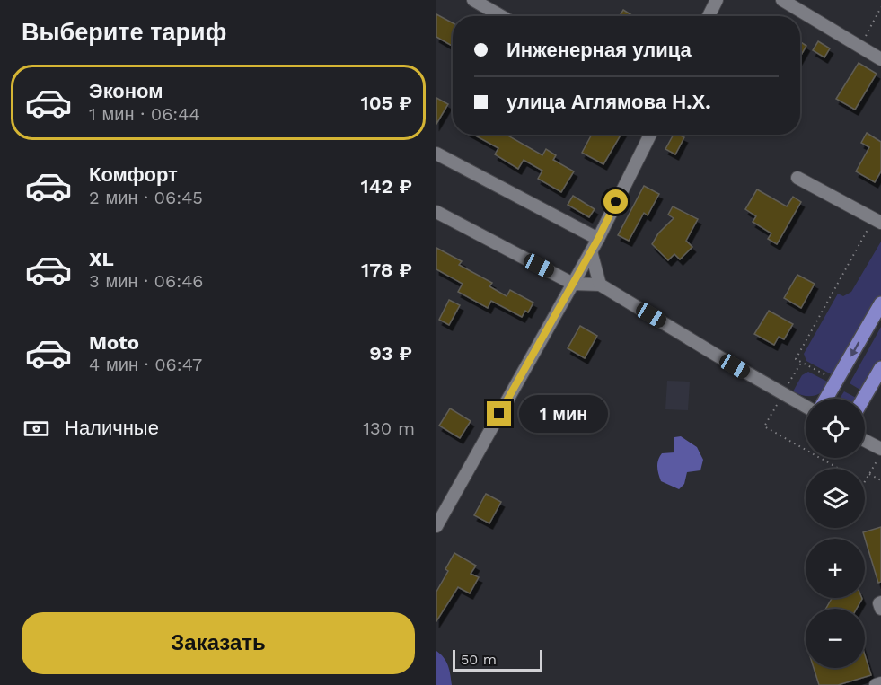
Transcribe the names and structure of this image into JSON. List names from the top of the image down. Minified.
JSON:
{"scale_bar":"50 m","page":{"heading":"Выберите тариф","banner":["Инженерная улица","улица Аглямова Н.Х."],"list":[{"name":"Эконом","note":"1 мин · 06:44","value":"105 ₽"},{"name":"Комфорт","note":"2 мин · 06:45","value":"142 ₽"},{"name":"XL","note":"3 мин · 06:46","value":"178 ₽"},{"name":"Moto","note":"4 мин · 06:47","value":"93 ₽"}],"bubble":"1 мин","pay":["Наличные","130 m"],"map_buttons":["+","−"],"buttons":"Заказать","scale":"50 m"}}
